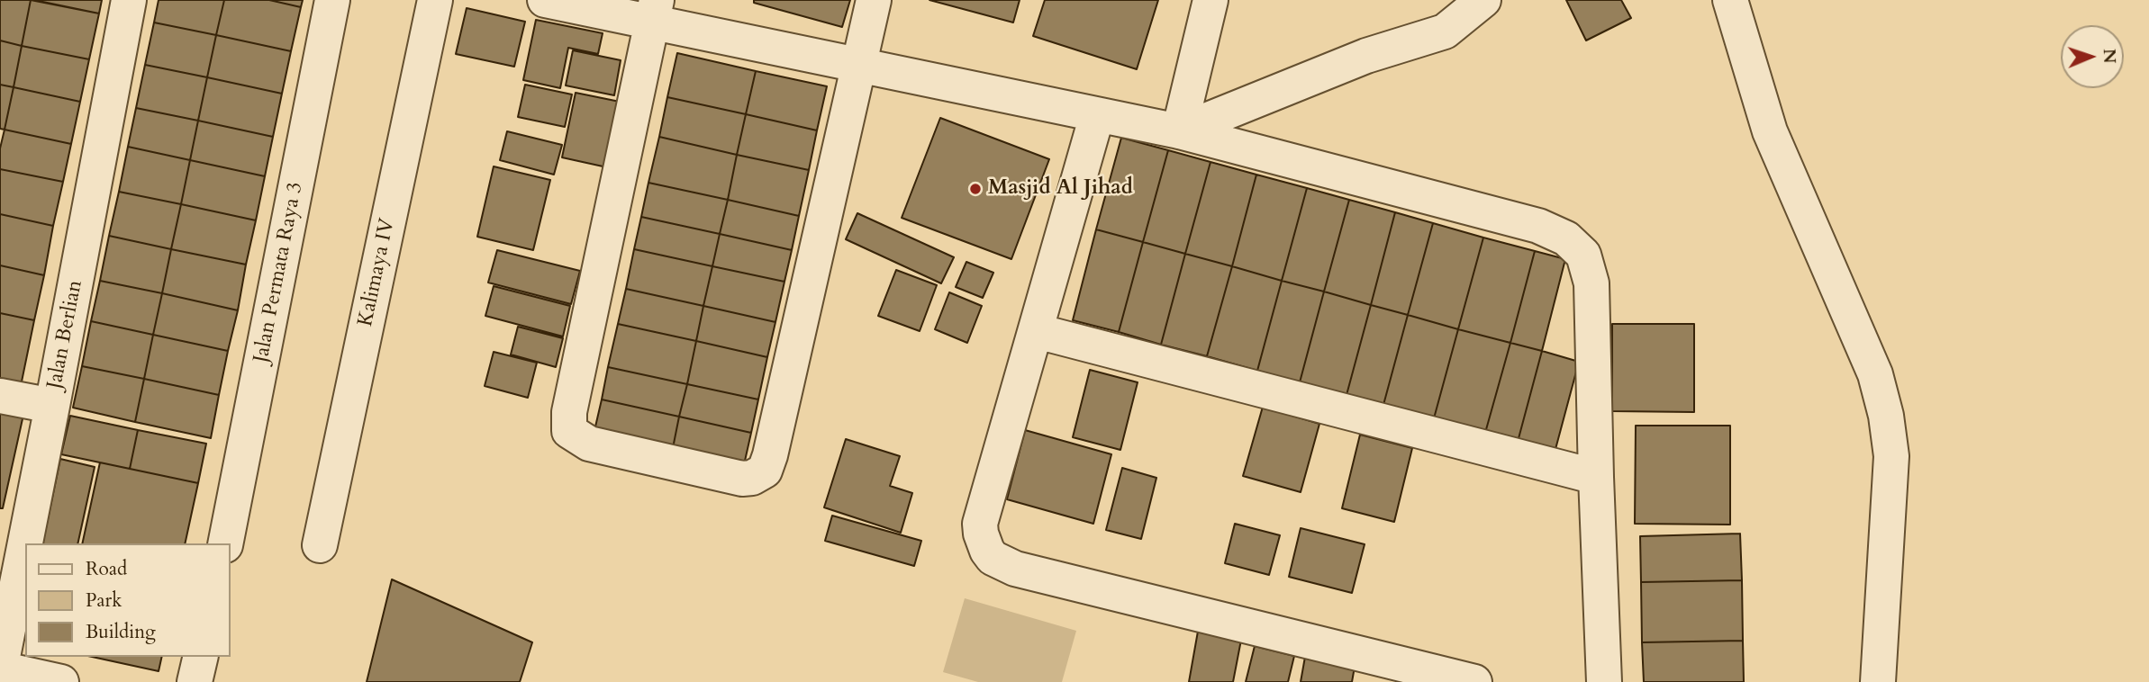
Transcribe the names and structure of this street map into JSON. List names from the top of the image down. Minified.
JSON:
{"streets":{"street":["Jalan Permata Raya 3","Kalimaya IV","Jalan Berlian"]},"places":["Masjid Al Jihad"],"legend":["Road","Park","Building"],"north":"right"}
